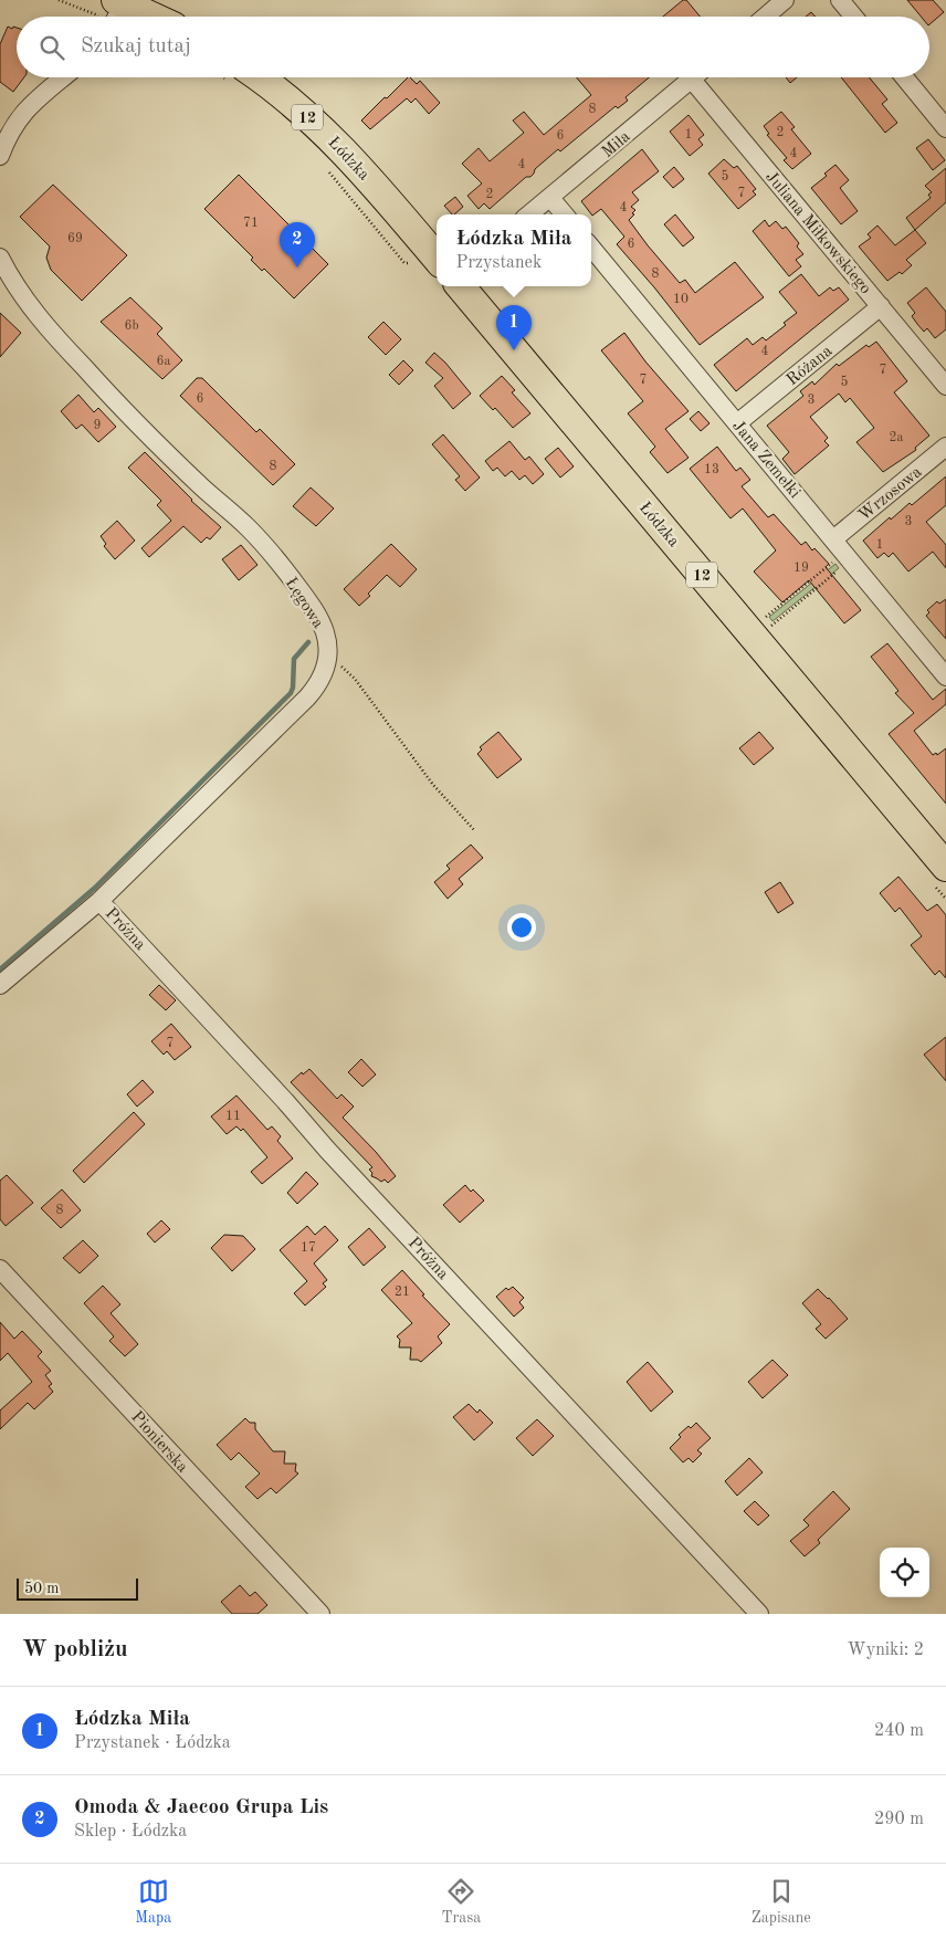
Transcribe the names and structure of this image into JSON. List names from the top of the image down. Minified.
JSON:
{"streets":{"main road":["12","Łódzka"],"street":["Miła","Juliana Miłkowskiego","Różana","Jana Zemełki","Wrzosowa","Łęgowa","Próżna","Pionierska"]},"crossings":[["Juliana Miłkowskiego","Różana"],["Różana","Jana Zemełki"],["Jana Zemełki","Wrzosowa"],["Łęgowa","Próżna"]],"house_numbers":["8","2","1","6","4","4","5","7","2","4","71","69","6","8","10","6b","4","6a","7","7","5","6","3","9","2a","8","13","3","1","19","7","11","8","17","21"],"scale_bar":"50 m","page":{"search":"Szukaj tutaj","popup":["Łódzka Miła","Przystanek"],"pins":["2","1"],"scale":"50 m","heading":["W pobliżu","Wyniki: 2"],"list":[{"mark":"1","name":"Łódzka Miła","note":"Przystanek · Łódzka","value":"240 m"},{"mark":"2","name":"Omoda & Jaecoo Grupa Lis","note":"Sklep · Łódzka","value":"290 m"}],"nav":["Mapa","Trasa","Zapisane"]}}
